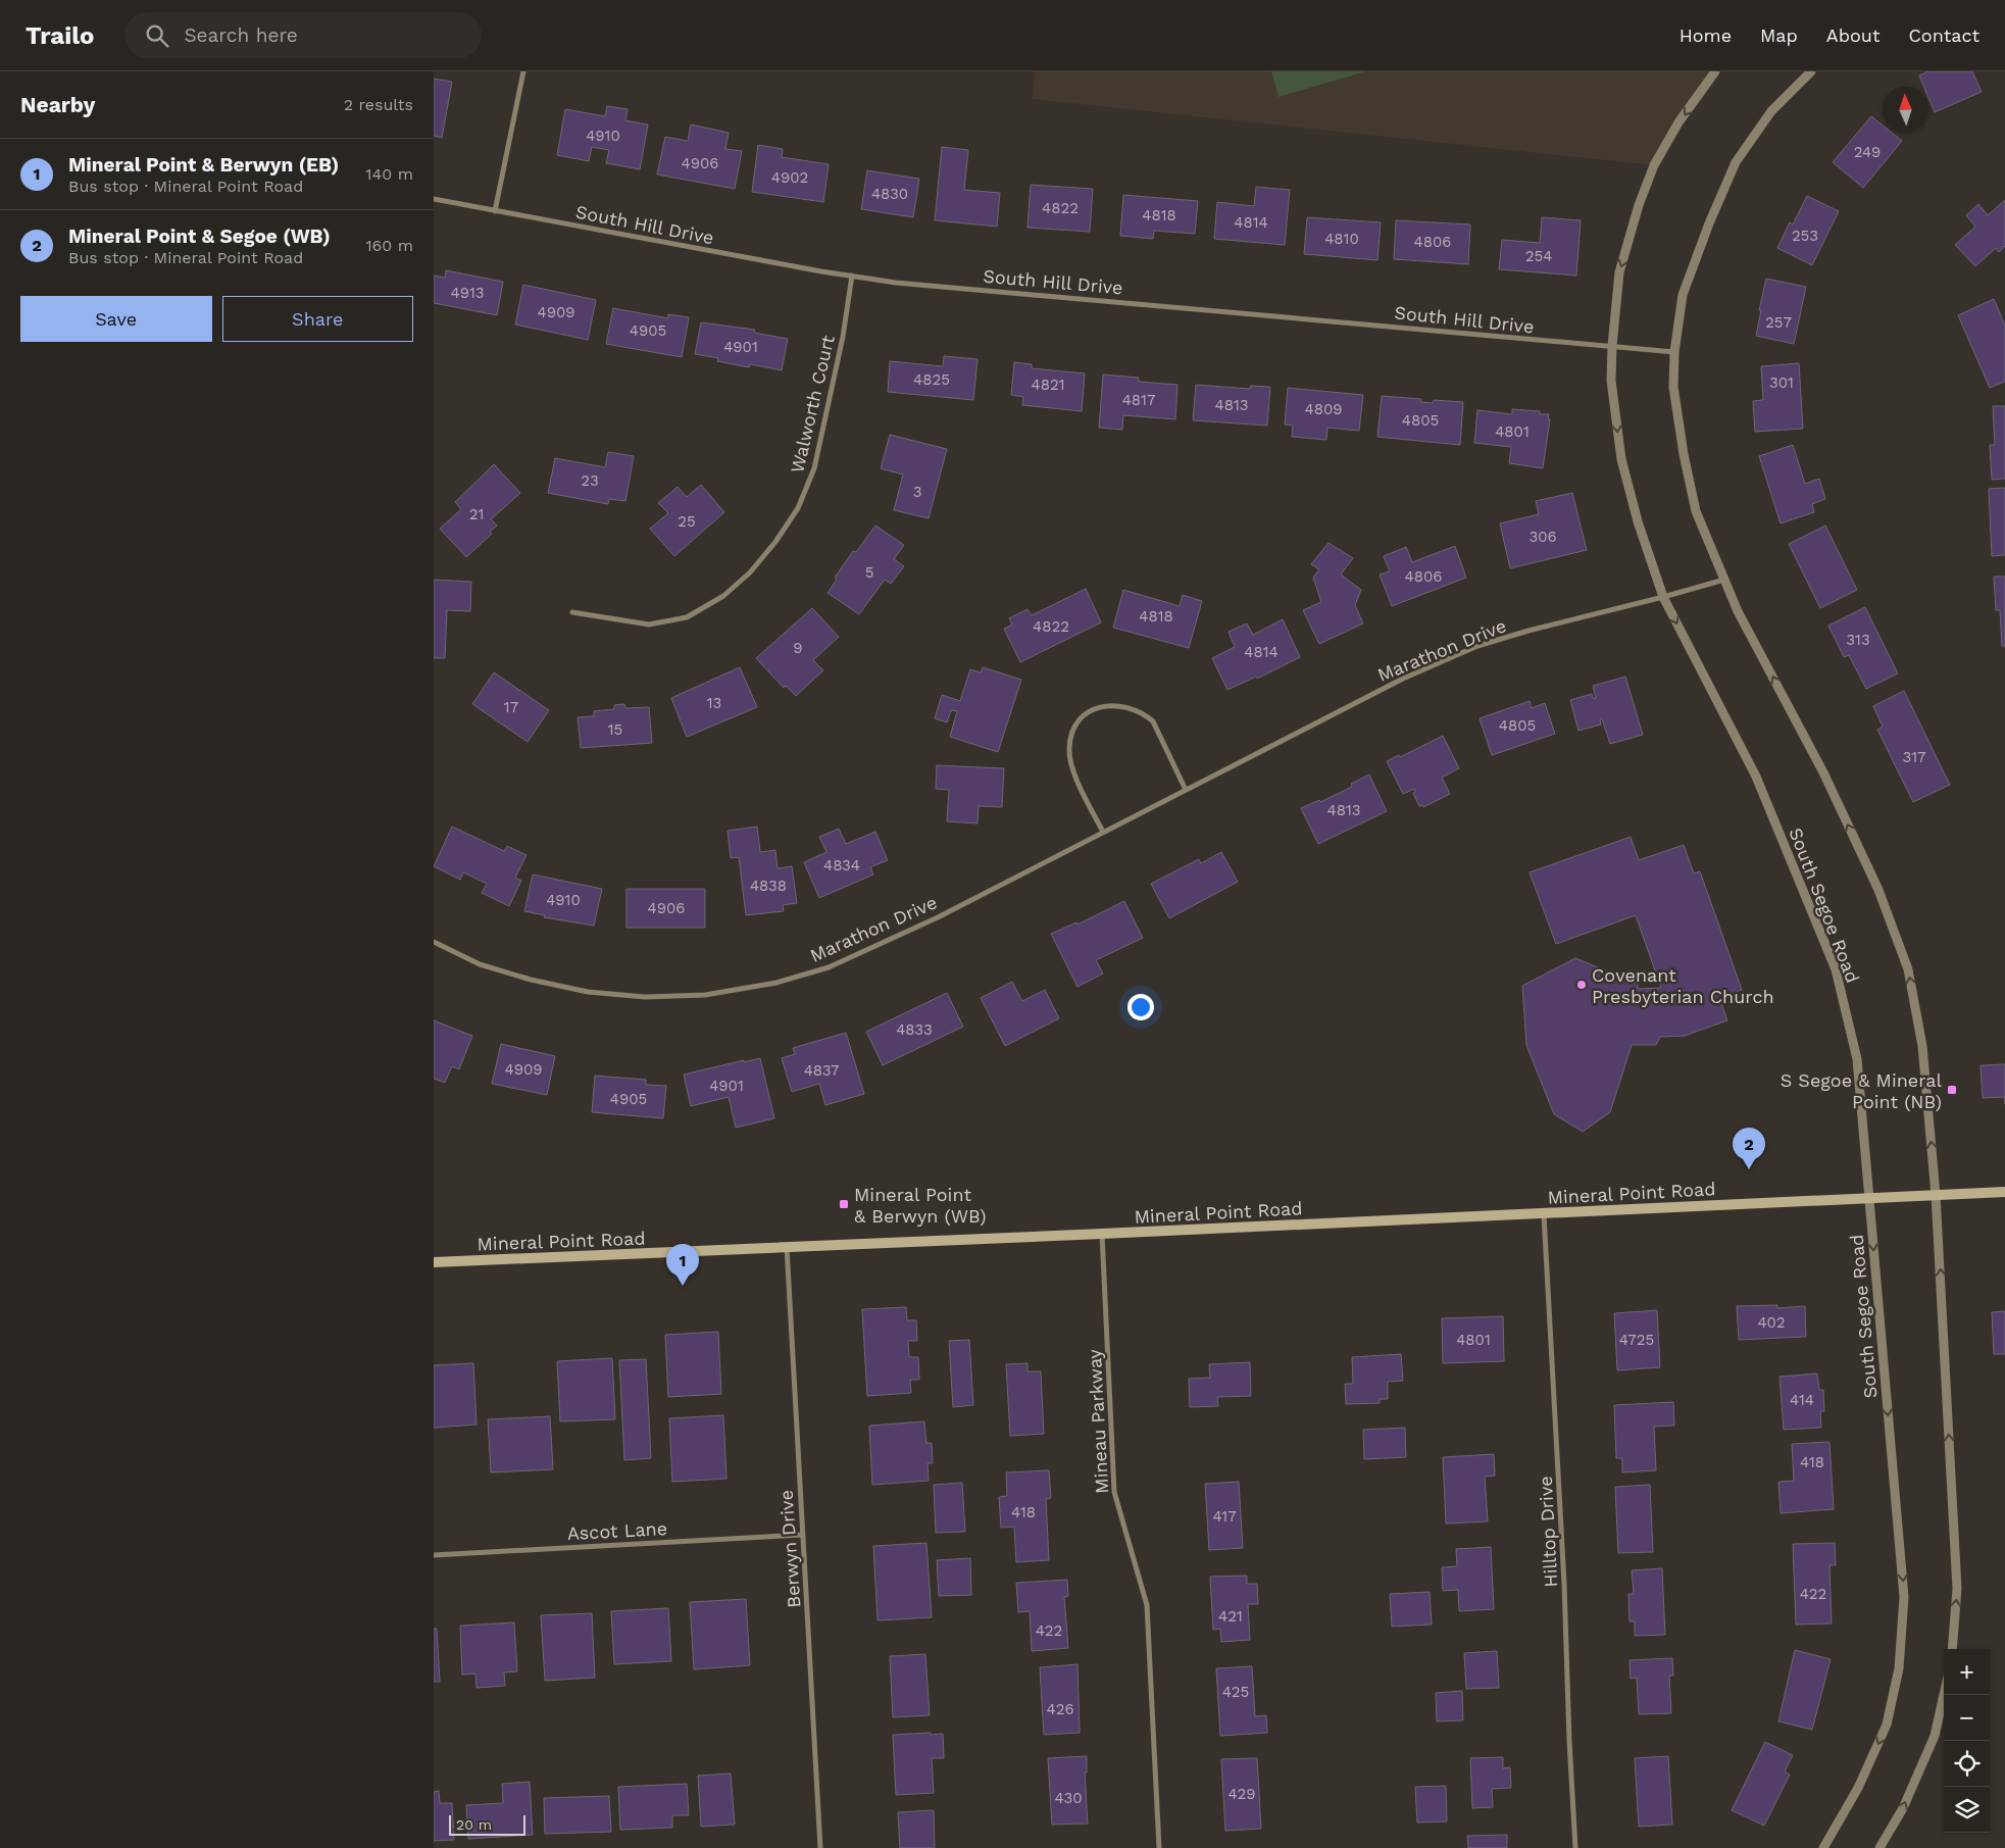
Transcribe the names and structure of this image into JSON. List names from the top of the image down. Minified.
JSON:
{"streets":{"main road":["Mineral Point Road"],"street":["South Hill Drive","Walworth Court","Marathon Drive","South Segoe Road","Mineau Parkway","Ascot Lane","Hilltop Drive","Berwyn Drive"]},"crossings":[["South Hill Drive","Walworth Court"],["South Hill Drive","South Segoe Road"],["Marathon Drive","South Segoe Road"],["South Segoe Road","Mineral Point Road"],["Mineral Point Road","Mineau Parkway"],["Mineral Point Road","Hilltop Drive"],["Mineral Point Road","Berwyn Drive"],["Ascot Lane","Berwyn Drive"]],"places":{"other":["Covenant Presbyterian Church"],"transit":["S Segoe & Mineral Point (NB)","Mineral Point & Berwyn (WB)"]},"house_numbers":["4910","249","4906","4902","4830","4822","4818","4814","253","4810","4806","254","4913","4909","257","4905","4901","4825","301","4821","4817","4813","4809","4805","4801","23","3","21","25","306","5","4806","4818","4822","313","9","4814","13","17","4805","15","317","4813","4834","4838","4910","4906","4833","4909","4837","4901","4905","402","4801","4725","414","418","418","417","422","421","422","425","426","429","430"],"scale_bar":"20 m","north":"top","page":{"header":"Trailo","search":"Search here","nav":["Home","Map","About","Contact"],"heading":["Nearby","2 results"],"list":[{"mark":"1","name":"Mineral Point & Berwyn (EB)","note":"Bus stop · Mineral Point Road","value":"140 m"},{"mark":"2","name":"Mineral Point & Segoe (WB)","note":"Bus stop · Mineral Point Road","value":"160 m"}],"buttons":["Save","Share"],"pins":["2","1"],"map_buttons":["+","−"],"scale":"20 m"}}
